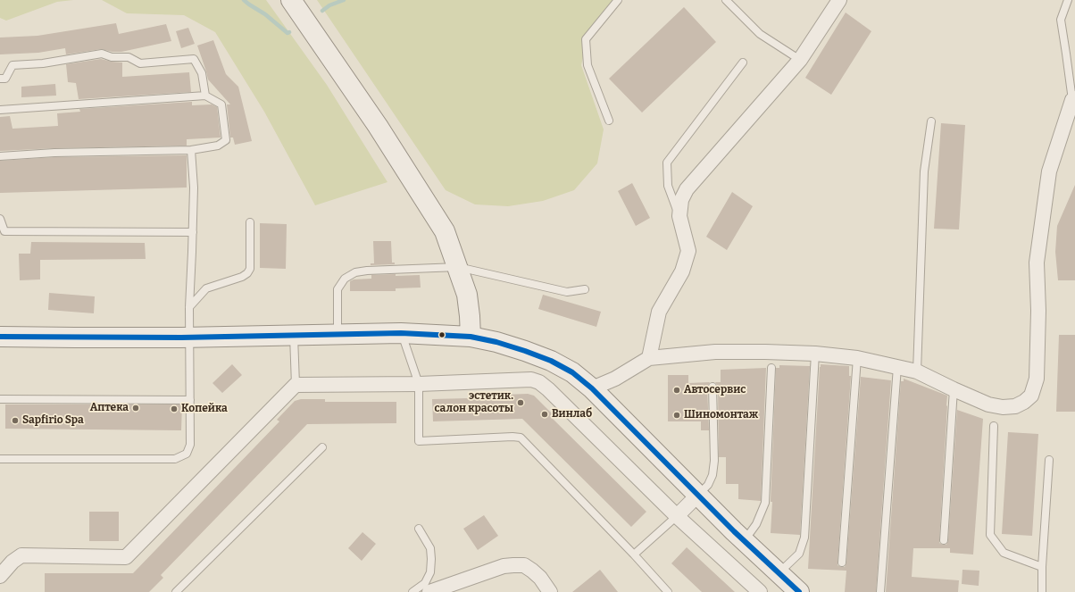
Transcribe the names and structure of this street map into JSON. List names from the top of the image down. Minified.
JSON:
{"places":["Автосервис","эстетик. салон красоты","Аптека","Копейка","Винлаб","Шиномонтаж","Sapfirio Spa"]}
